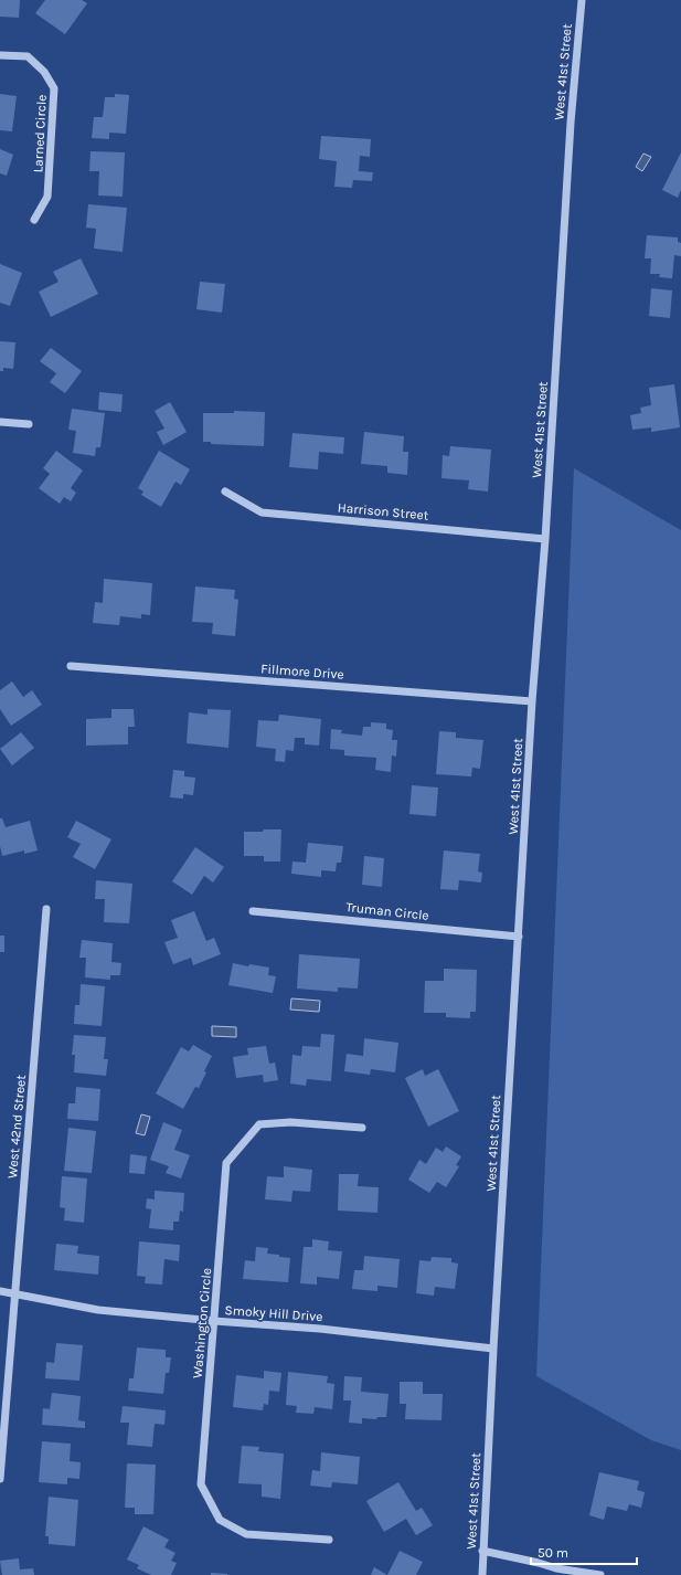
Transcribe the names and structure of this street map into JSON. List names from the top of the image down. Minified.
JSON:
{"streets":{"street":["West 41st Street","Larned Circle","Harrison Street","Fillmore Drive","Truman Circle","West 42nd Street","Smoky Hill Drive","Washington Circle"]},"crossings":[["West 41st Street","Harrison Street"],["West 41st Street","Fillmore Drive"],["West 41st Street","Truman Circle"],["West 41st Street","Smoky Hill Drive"],["West 42nd Street","Smoky Hill Drive"],["Smoky Hill Drive","Washington Circle"]],"scale_bar":"50 m"}
